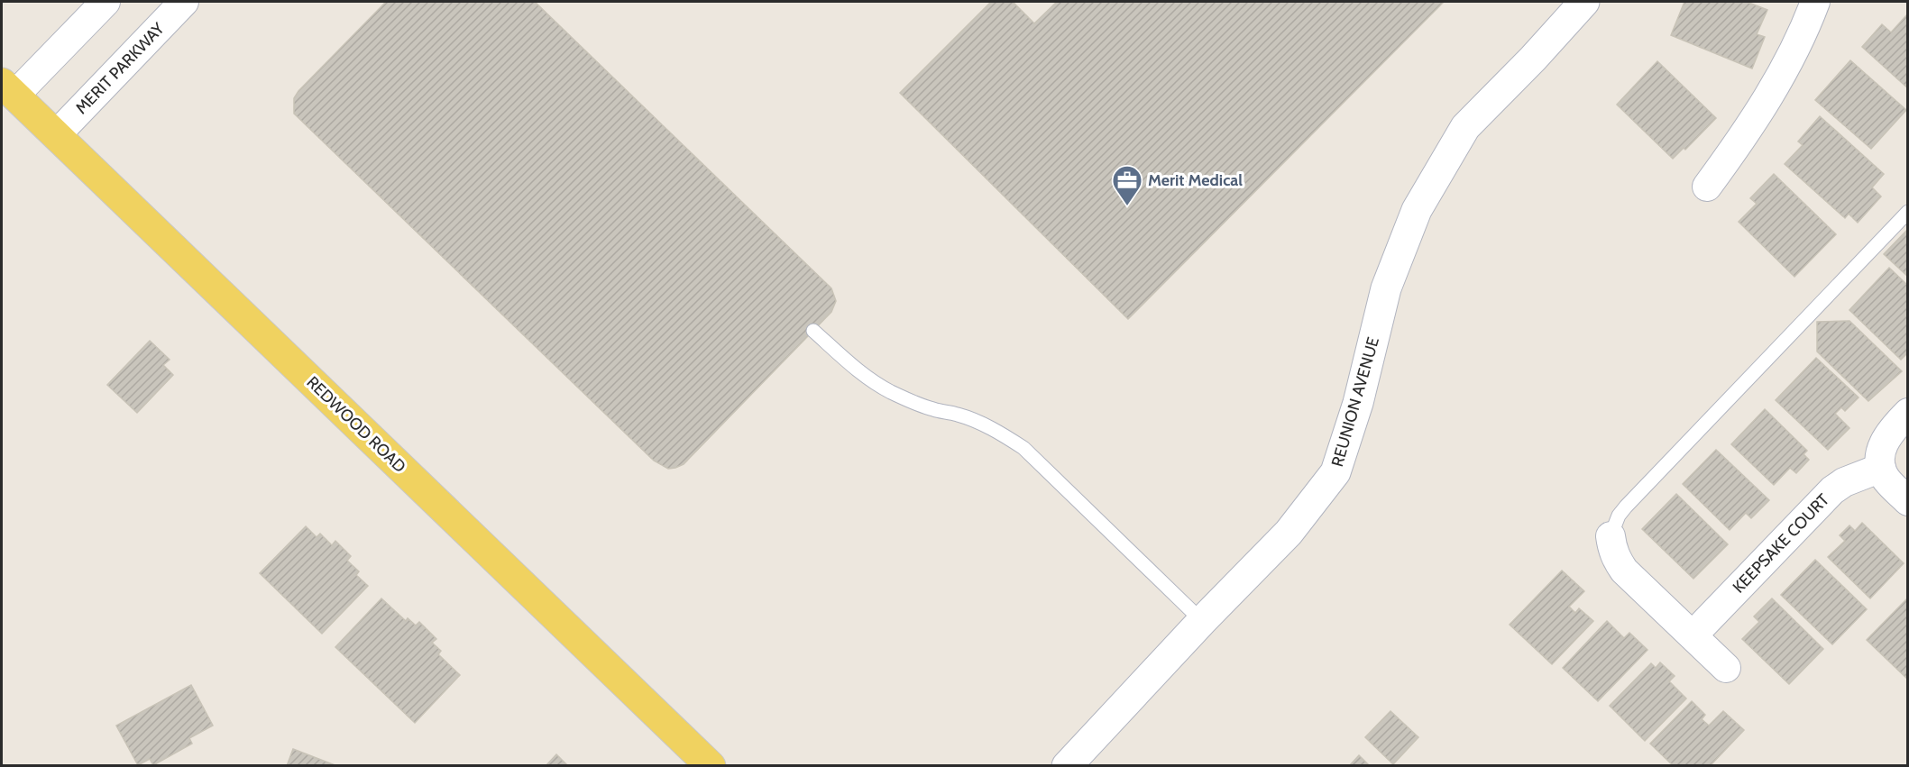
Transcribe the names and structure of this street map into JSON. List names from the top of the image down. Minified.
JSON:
{"streets":{"main road":["REDWOOD ROAD"],"street":["MERIT PARKWAY","REUNION AVENUE","KEEPSAKE COURT"]},"crossings":[["MERIT PARKWAY","REDWOOD ROAD"]],"places":{"office":["Merit Medical"]}}
